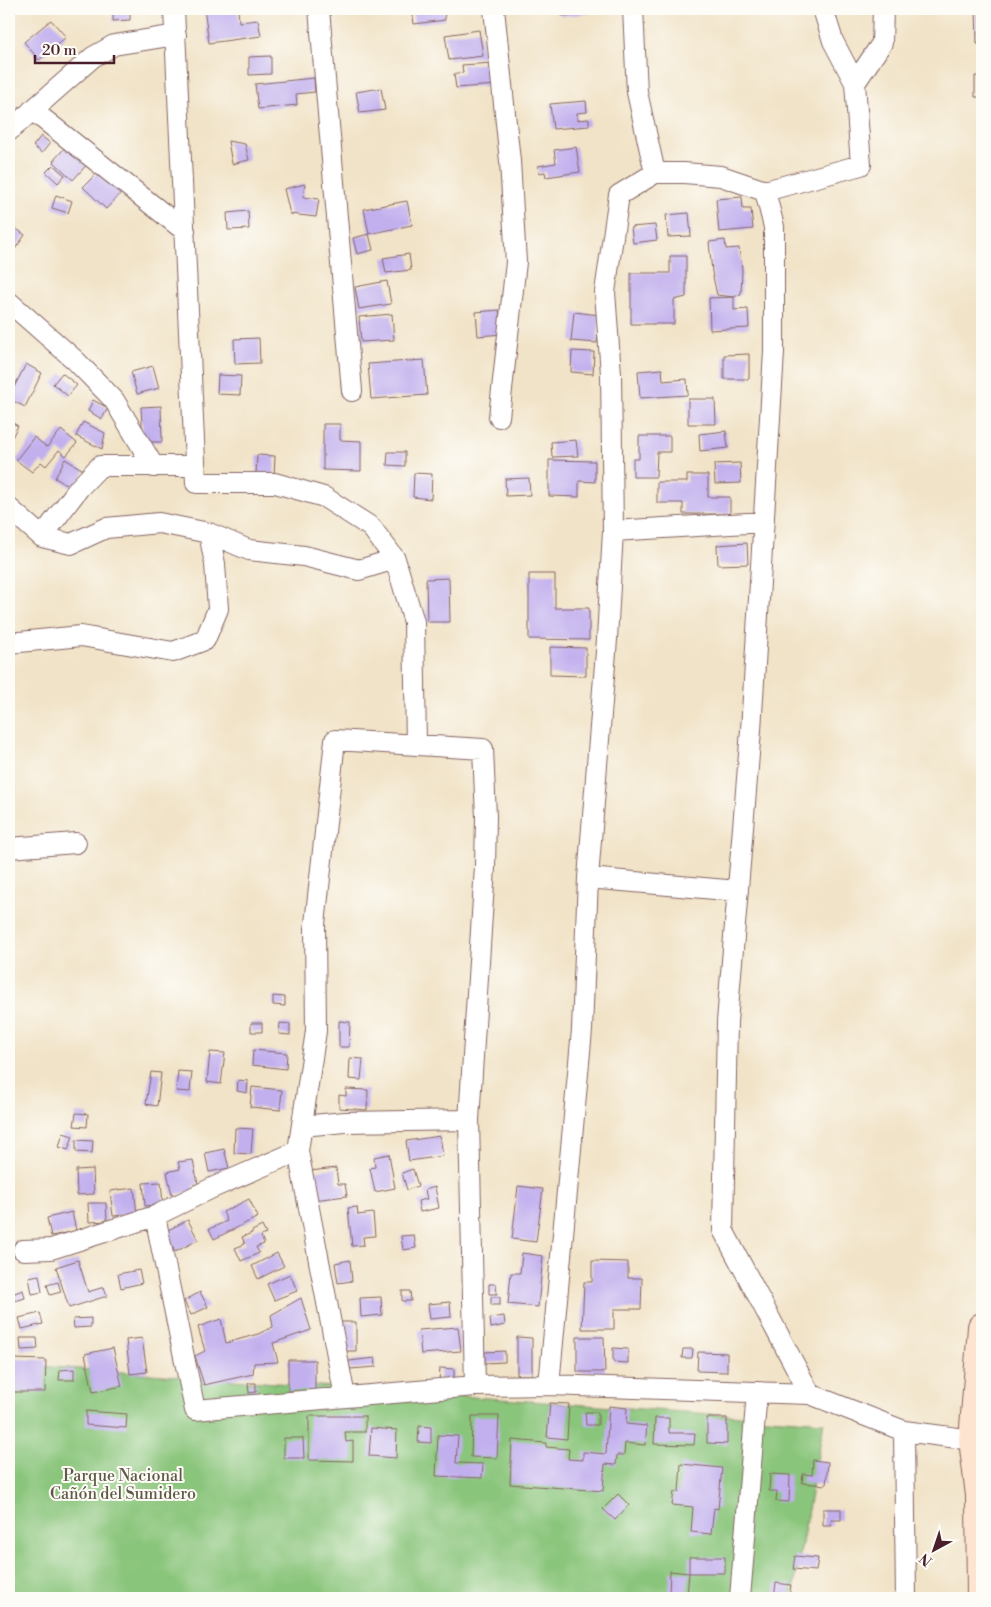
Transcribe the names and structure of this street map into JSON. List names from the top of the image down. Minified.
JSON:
{"parks":["Parque Nacional Cañón del Sumidero"],"scale_bar":"20 m","north":"bottom left"}
